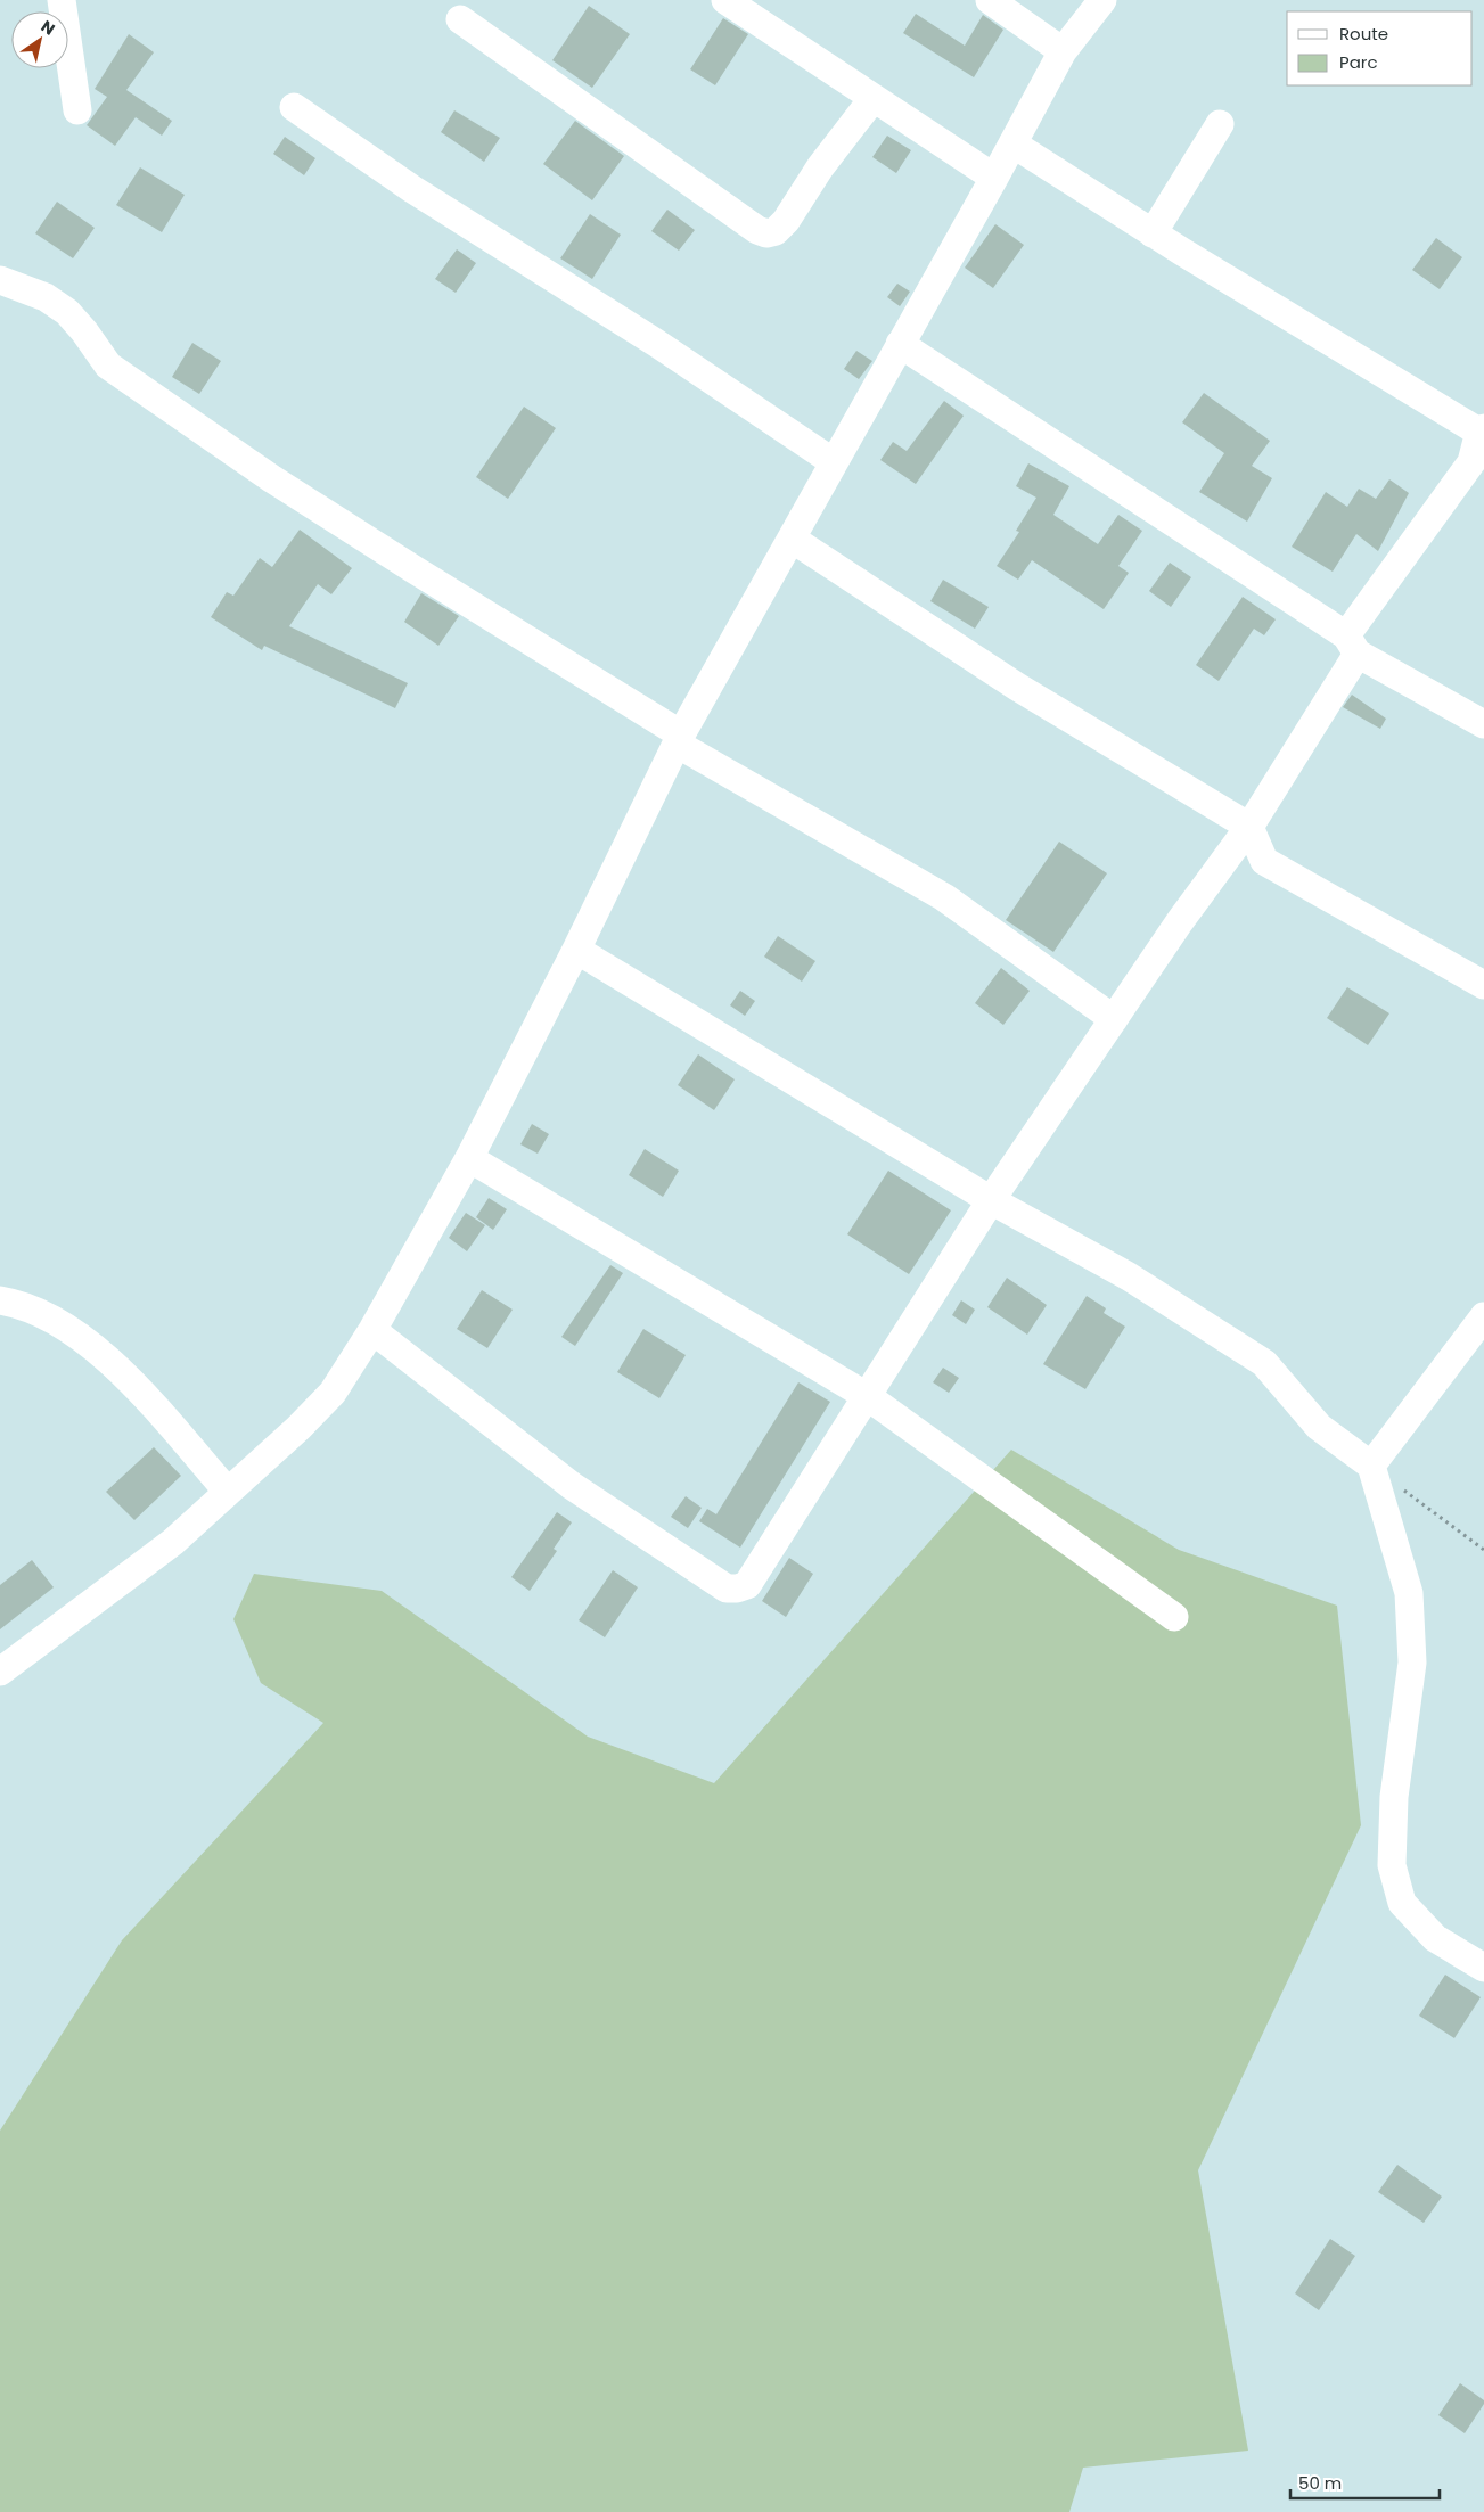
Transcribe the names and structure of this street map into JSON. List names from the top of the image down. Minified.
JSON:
{"legend":["Route","Parc"],"scale_bar":"50 m","north":"top right"}
